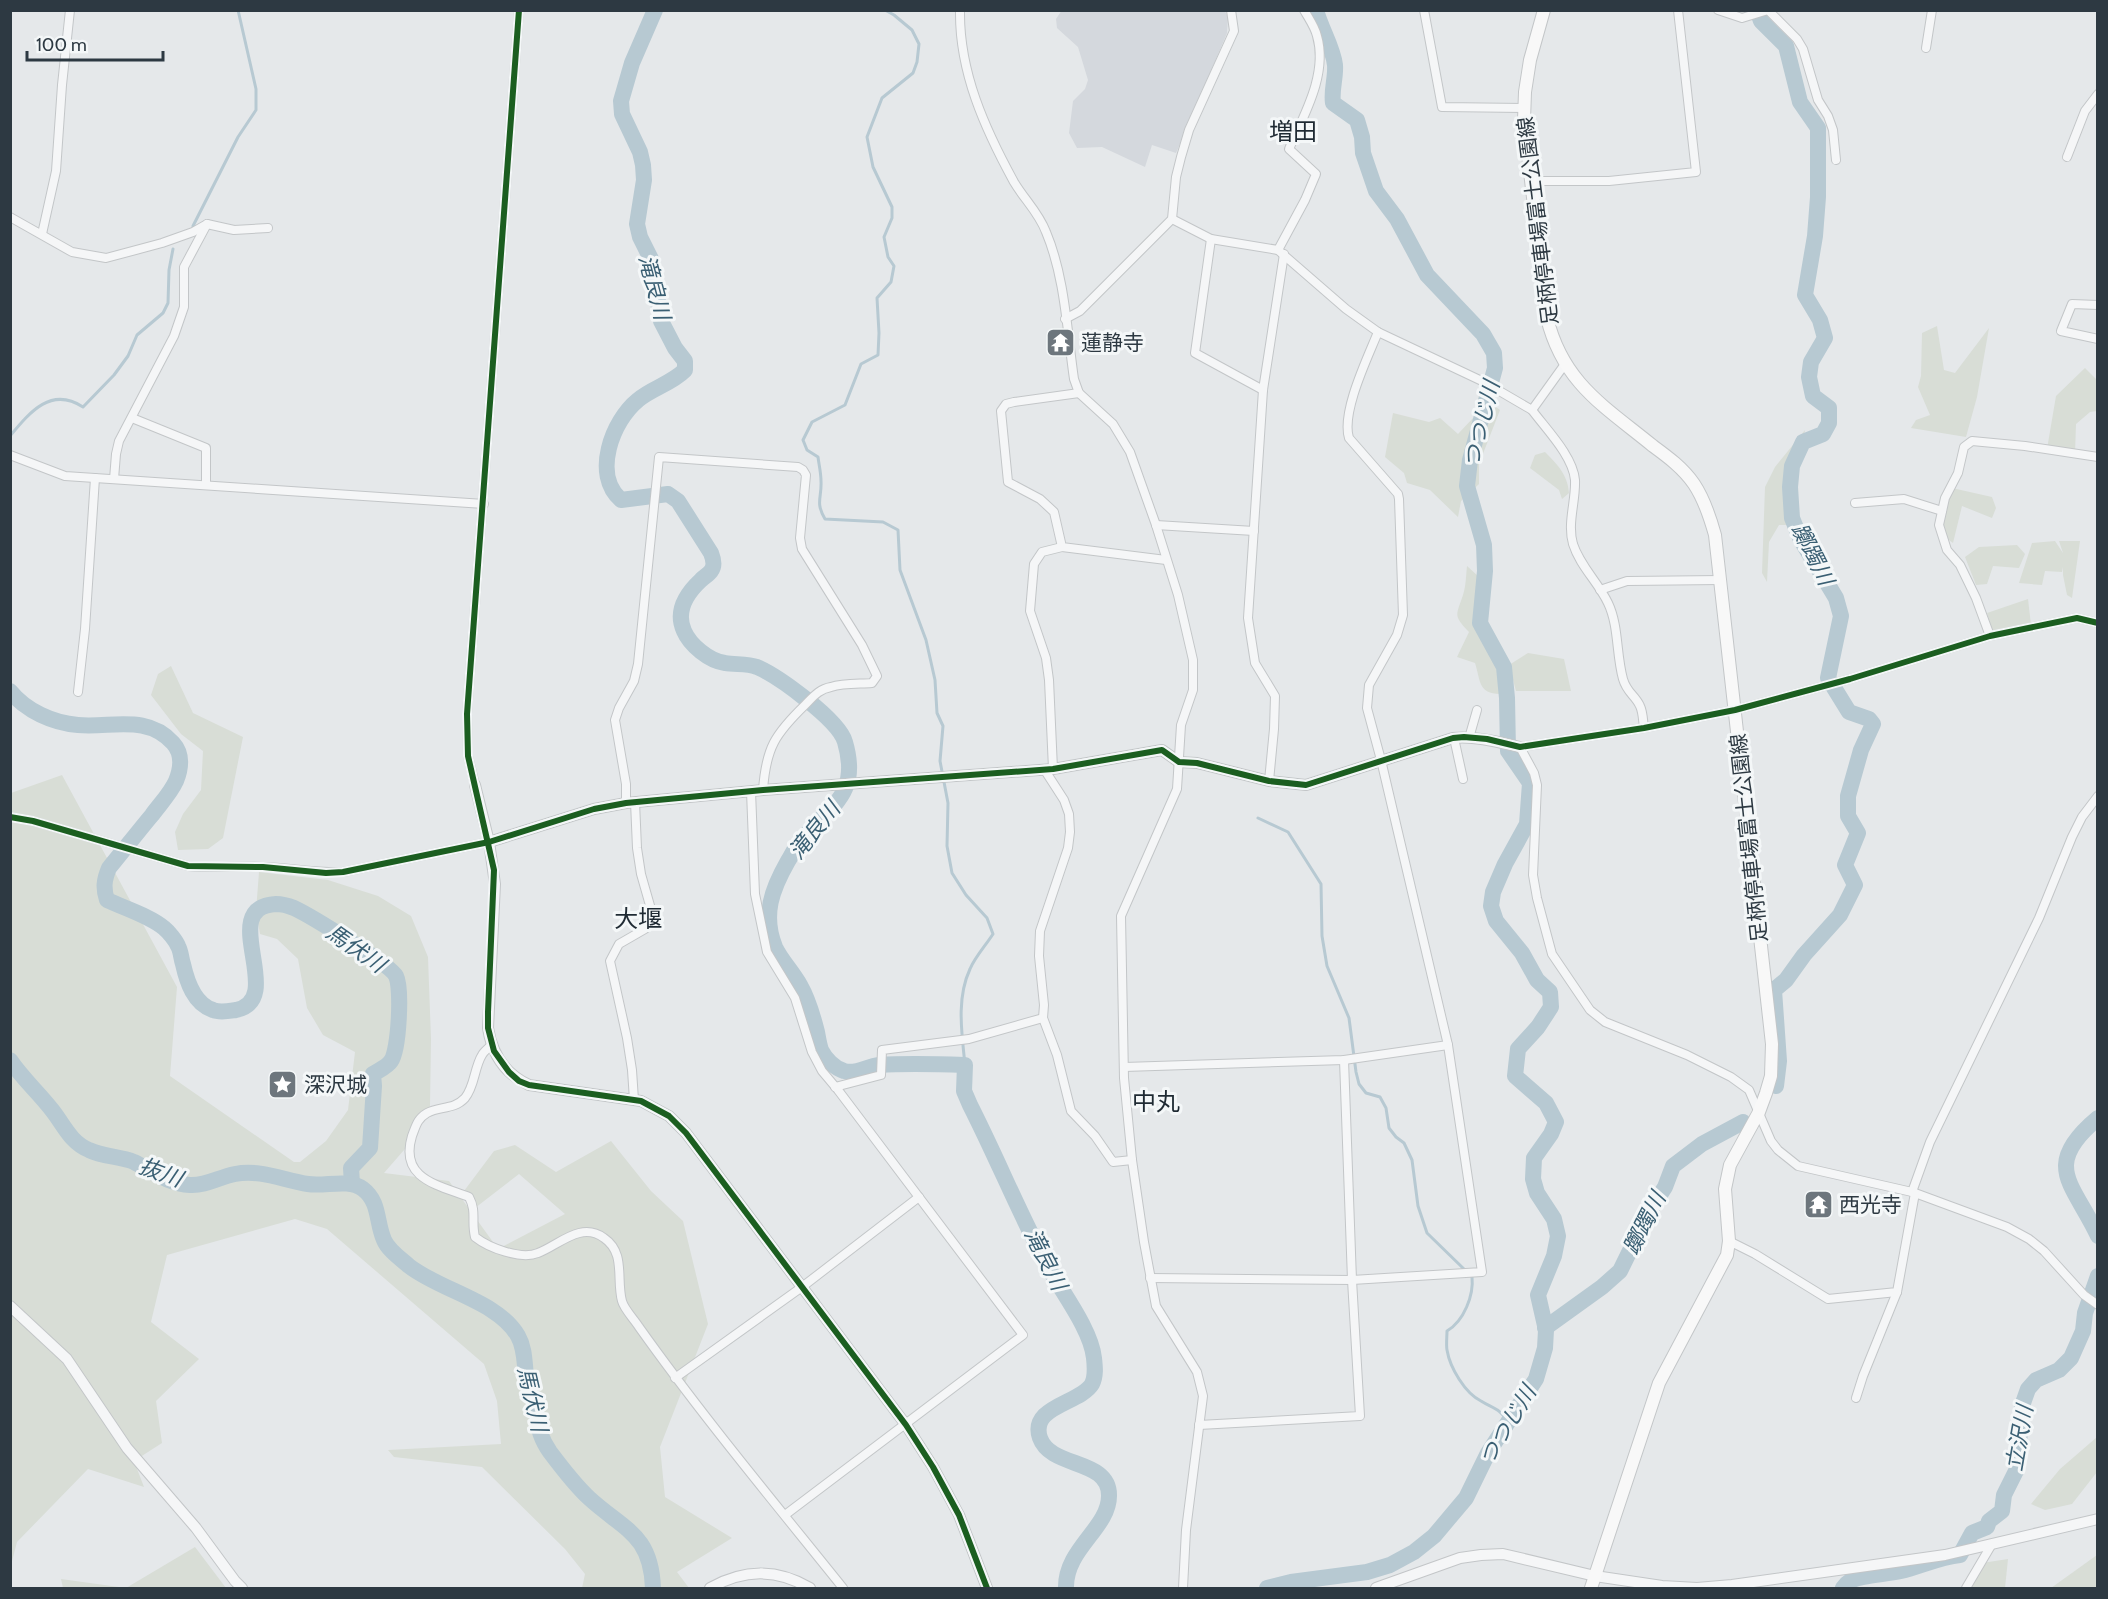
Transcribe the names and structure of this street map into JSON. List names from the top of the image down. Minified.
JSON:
{"streets":{"main road":["足柄停車場富士公園線"]},"districts":["増田","大堰","中丸"],"water":["滝良川","つつじ川","躑躅川","馬伏川","抜川","立沢川"],"places":{"temple":["蓮静寺","西光寺"],"place":["深沢城"]},"scale_bar":"100 m"}
